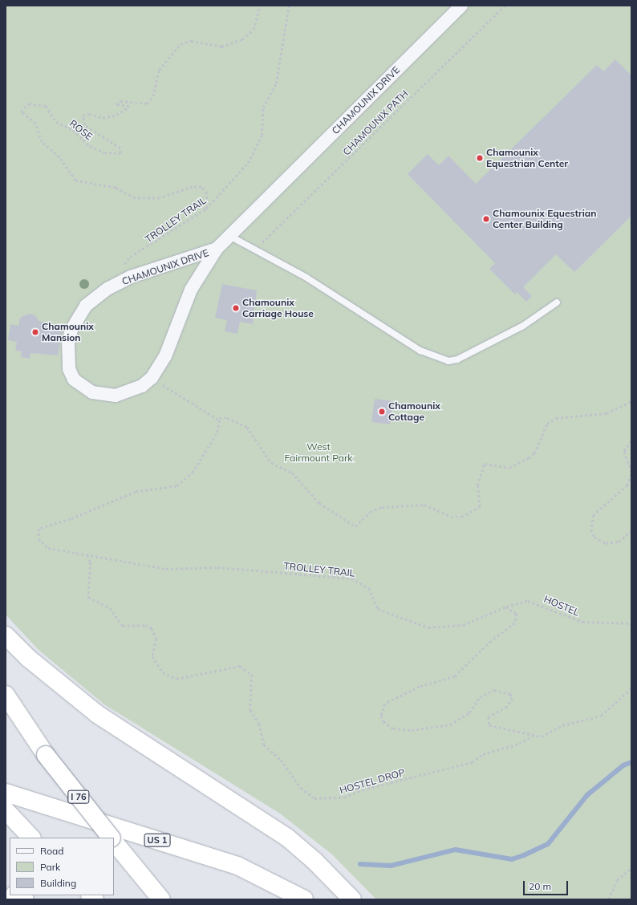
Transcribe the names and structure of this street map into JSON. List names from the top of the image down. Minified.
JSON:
{"streets":{"highway":["I 76","US 1"],"street":["CHAMOUNIX DRIVE"],"path":["CHAMOUNIX PATH","ROSE","TROLLEY TRAIL","HOSTEL","HOSTEL DROP"]},"crossings":[["CHAMOUNIX DRIVE","TROLLEY TRAIL"],["ROSE","TROLLEY TRAIL"],["TROLLEY TRAIL","HOSTEL"],["TROLLEY TRAIL","HOSTEL DROP"]],"parks":["West Fairmount Park"],"places":["Chamounix Equestrian Center","Chamounix Equestrian Center Building","Chamounix Carriage House","Chamounix Mansion","Chamounix Cottage"],"legend":["Road","Park","Building"],"scale_bar":"20 m"}
